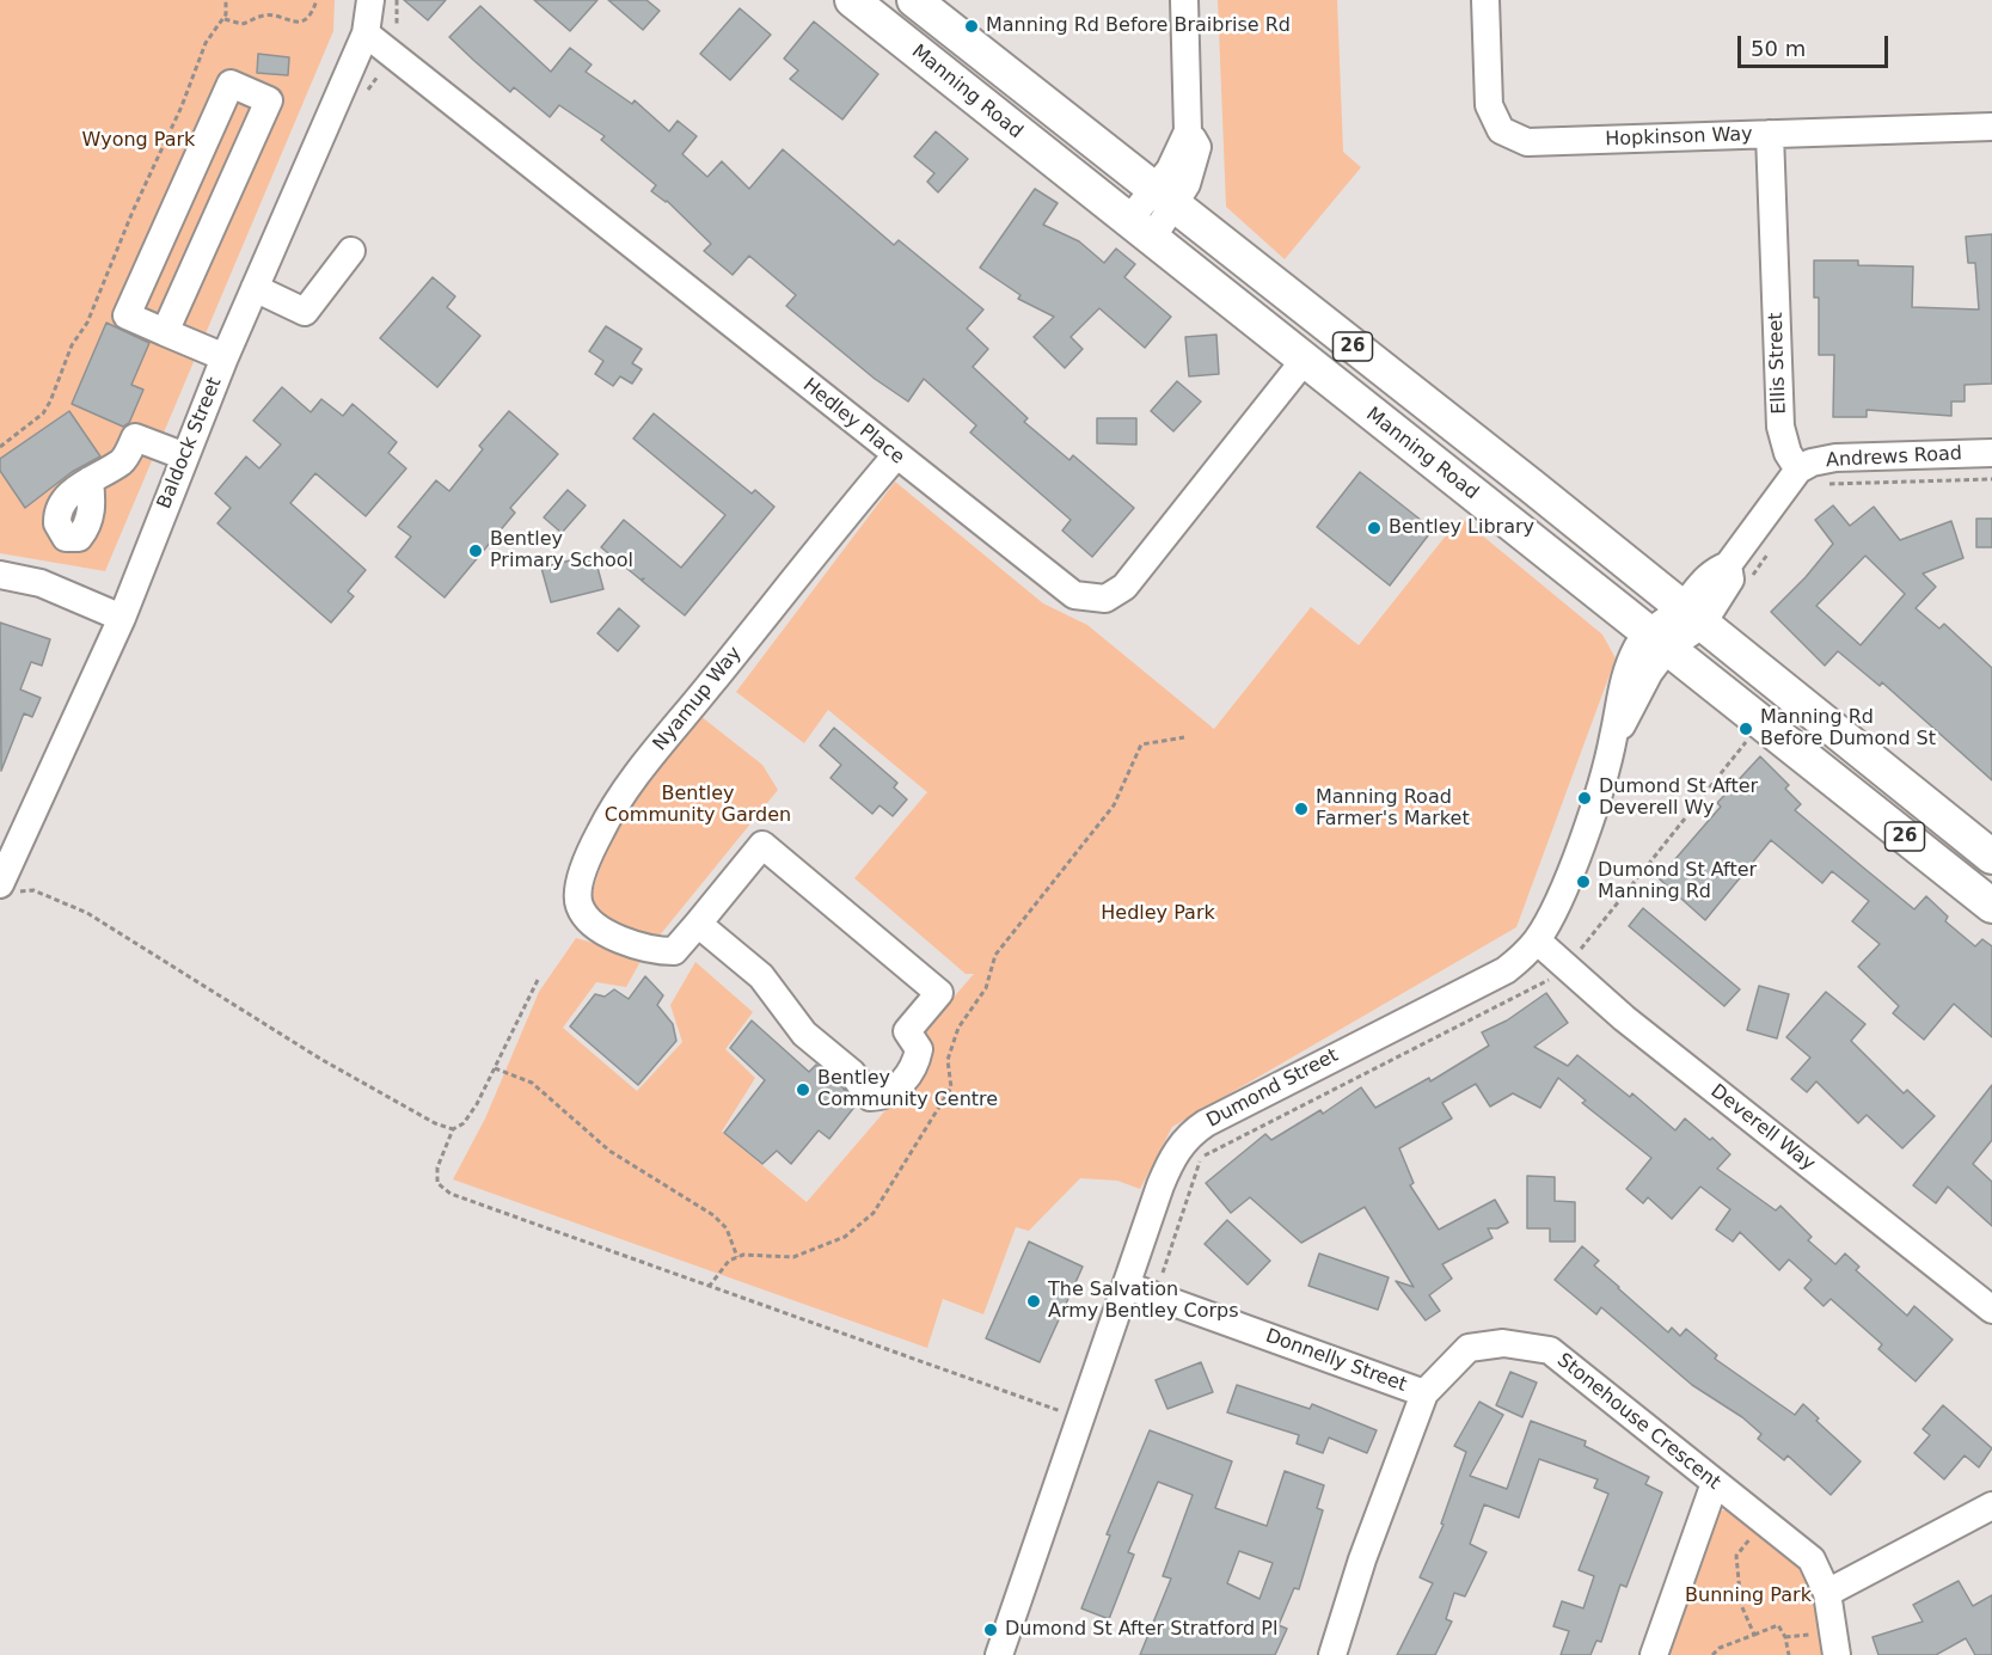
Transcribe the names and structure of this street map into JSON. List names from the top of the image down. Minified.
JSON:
{"streets":{"main road":["Manning Road","26"],"street":["Hopkinson Way","Ellis Street","Hedley Place","Baldock Street","Andrews Road","Nyamup Way","Dumond Street","Deverell Way","Donnelly Street","Stonehouse Crescent"]},"crossings":[["Manning Road","Hedley Place"],["Manning Road","Dumond Street"],["Hopkinson Way","Ellis Street"],["Ellis Street","Andrews Road"],["Hedley Place","Baldock Street"],["Hedley Place","Nyamup Way"],["Dumond Street","Deverell Way"],["Dumond Street","Donnelly Street"],["Donnelly Street","Stonehouse Crescent"]],"parks":["Wyong Park","Bentley Community Garden","Hedley Park","Bunning Park"],"places":["Manning Rd Before Braibrise Rd","Bentley Library","Bentley Primary School","Manning Rd Before Dumond St","Dumond St After Deverell Wy","Manning Road Farmer's Market","Dumond St After Manning Rd","Bentley Community Centre","The Salvation Army Bentley Corps","Dumond St After Stratford Pl"],"scale_bar":"50 m"}
